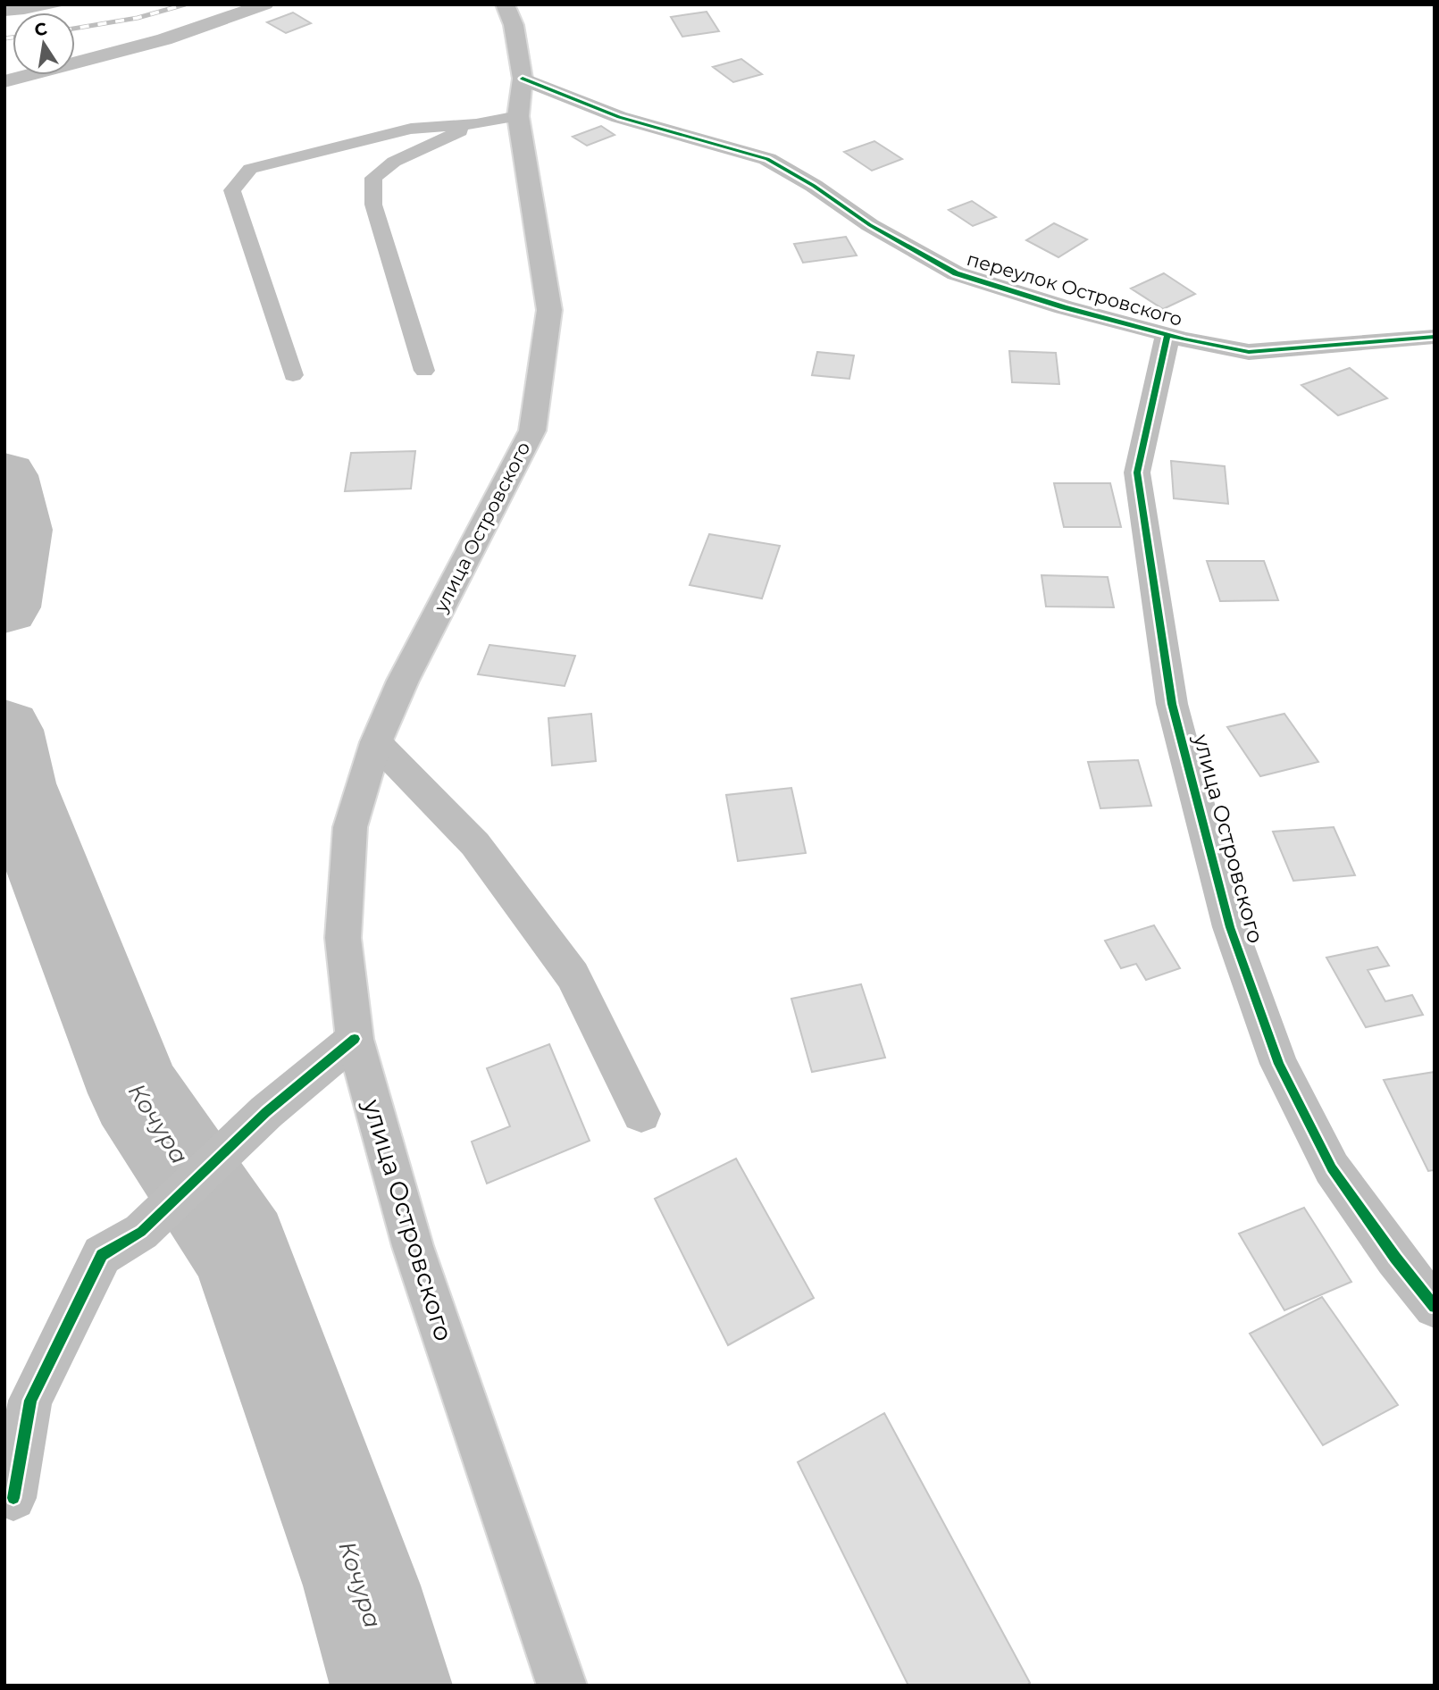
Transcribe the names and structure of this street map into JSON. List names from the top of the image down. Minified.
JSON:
{"streets":{"street":["переулок Островского","улица Островского"]},"crossings":[["переулок Островского","улица Островского"]],"water":["Кочура"],"north":"top"}
